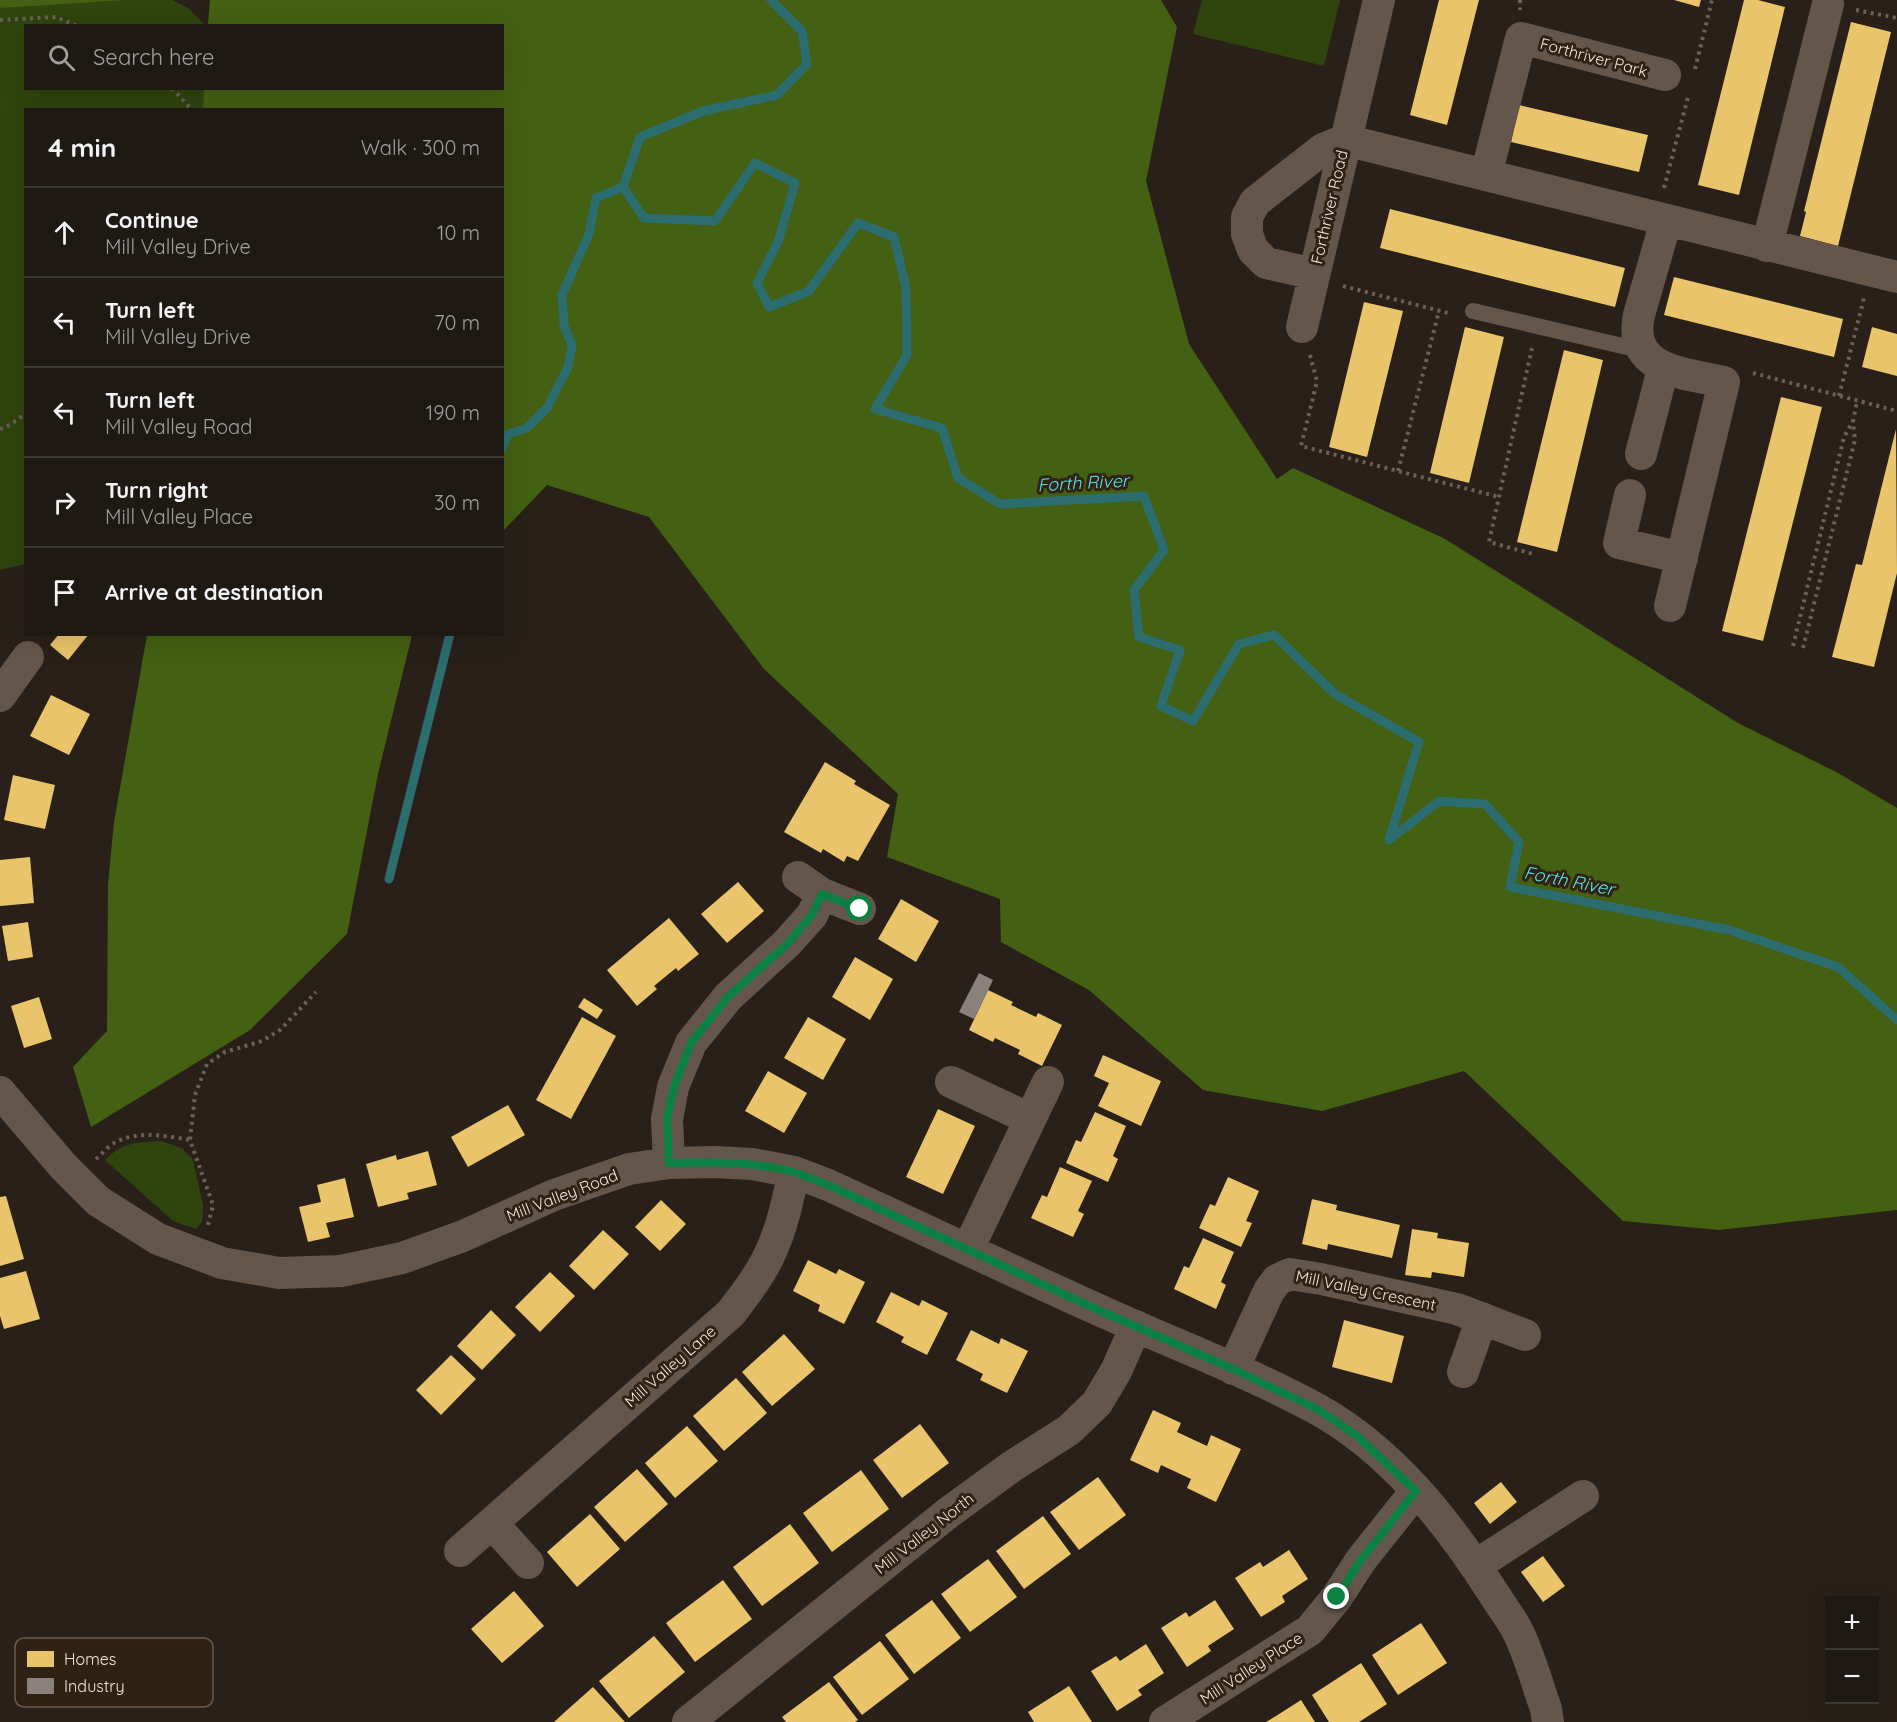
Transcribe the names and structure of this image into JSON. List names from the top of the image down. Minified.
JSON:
{"streets":{"street":["Forthriver Park","Forthriver Road","Mill Valley Road","Mill Valley Crescent","Mill Valley Lane","Mill Valley North","Mill Valley Place"]},"crossings":[["Mill Valley Road","Mill Valley Crescent"],["Mill Valley Road","Mill Valley Lane"],["Mill Valley Road","Mill Valley North"],["Mill Valley Road","Mill Valley Place"]],"water":["Forth River"],"legend":["Homes","Industry"],"page":{"search":"Search here","heading":["4 min","Walk · 300 m"],"list":[["Continue","Mill Valley Drive","10 m"],["Turn left","Mill Valley Drive","70 m"],["Turn left","Mill Valley Road","190 m"],["Turn right","Mill Valley Place","30 m"],"Arrive at destination"],"map_buttons":["+","−"]}}
